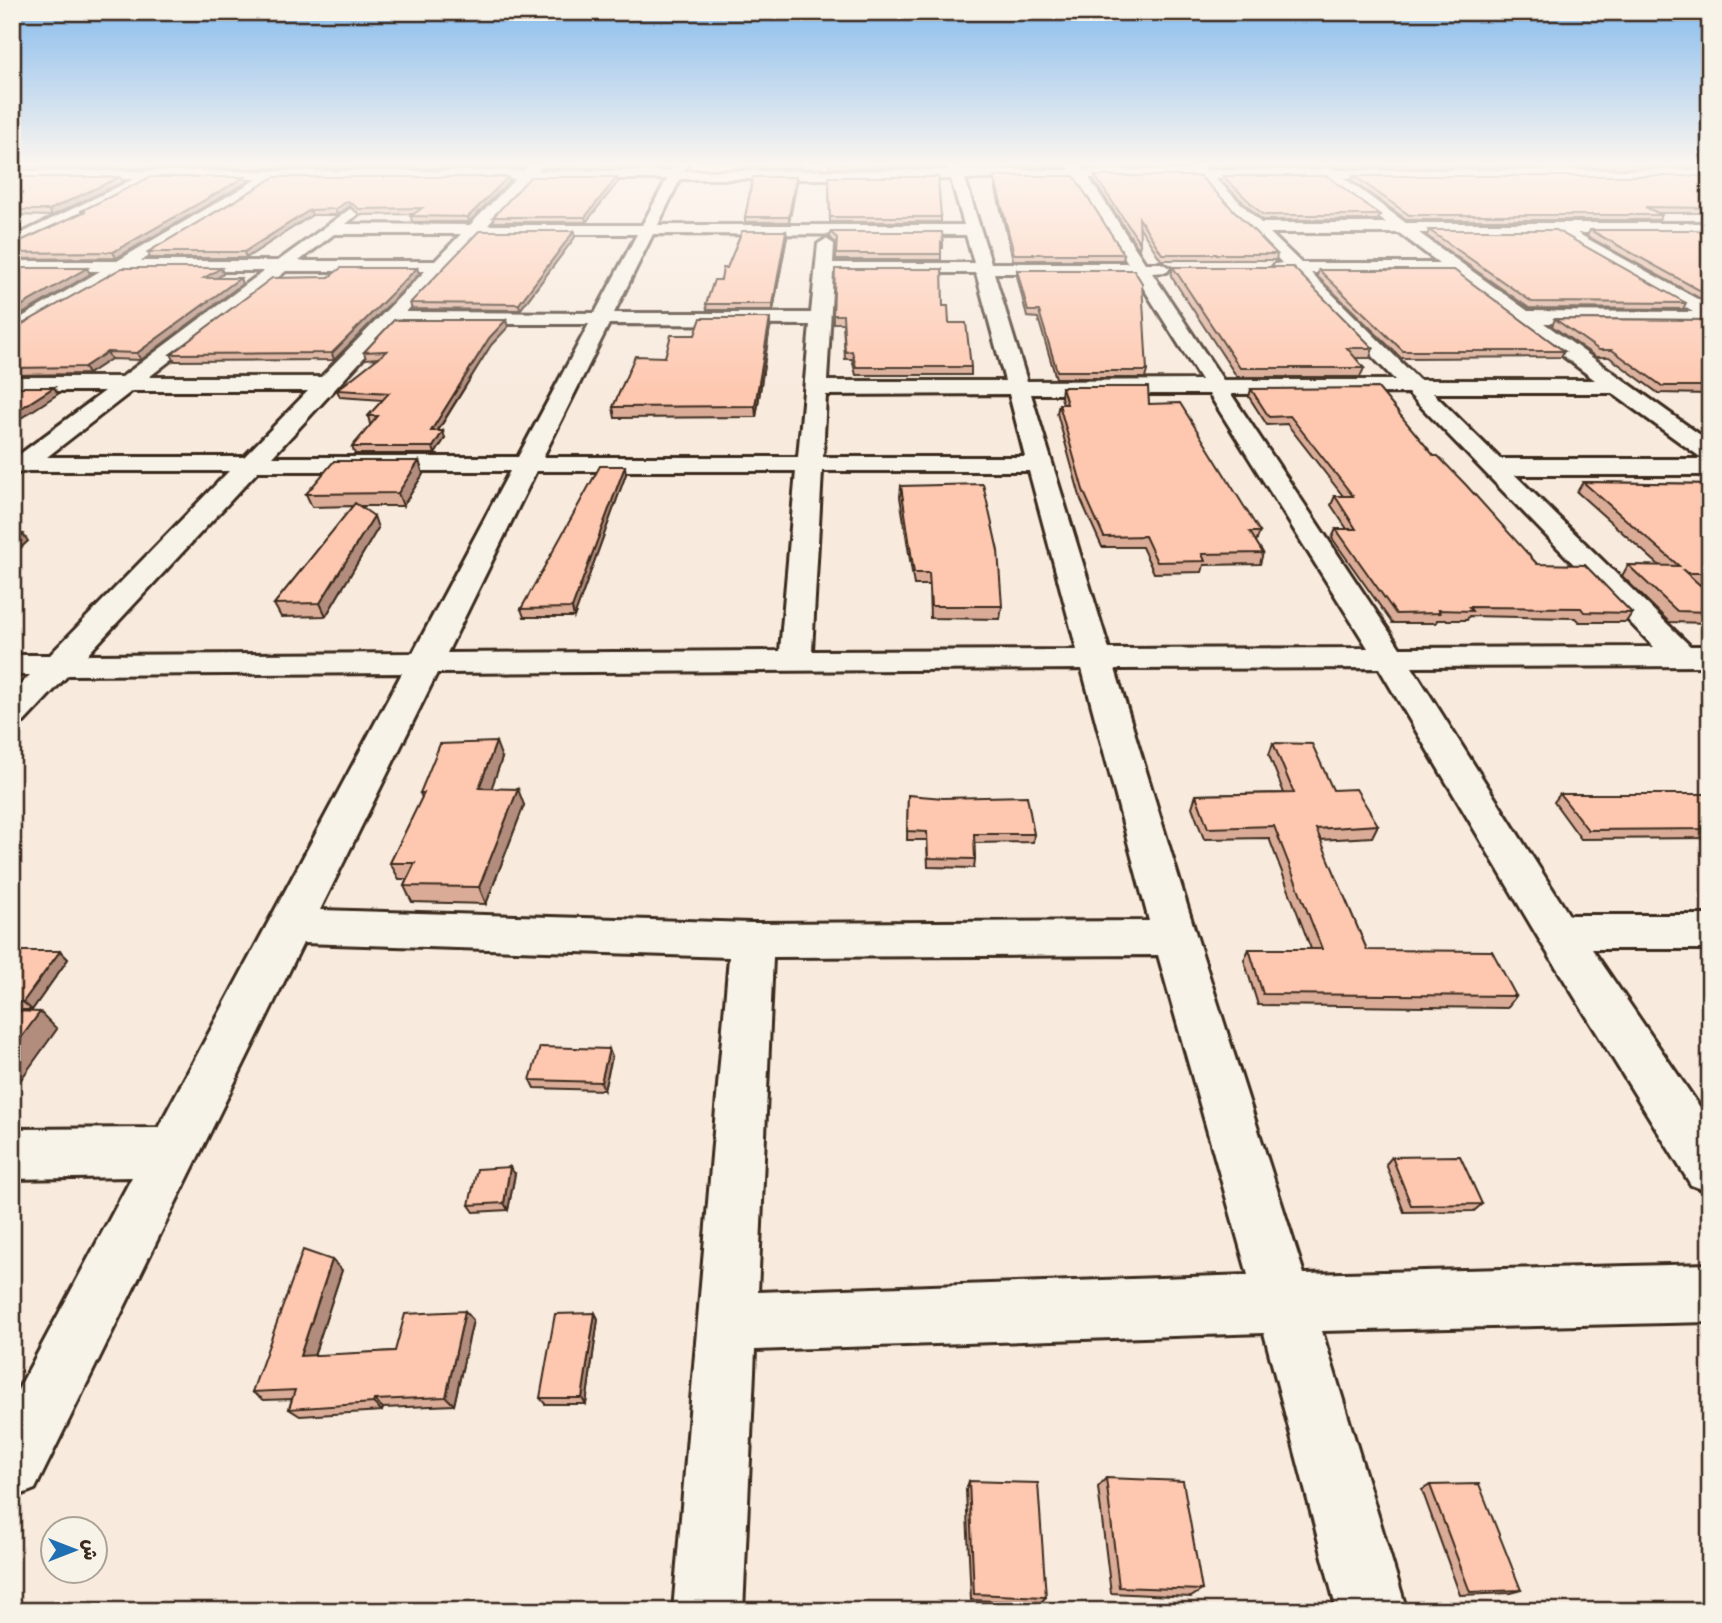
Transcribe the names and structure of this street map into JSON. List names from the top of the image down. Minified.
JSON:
{"north":"right"}
